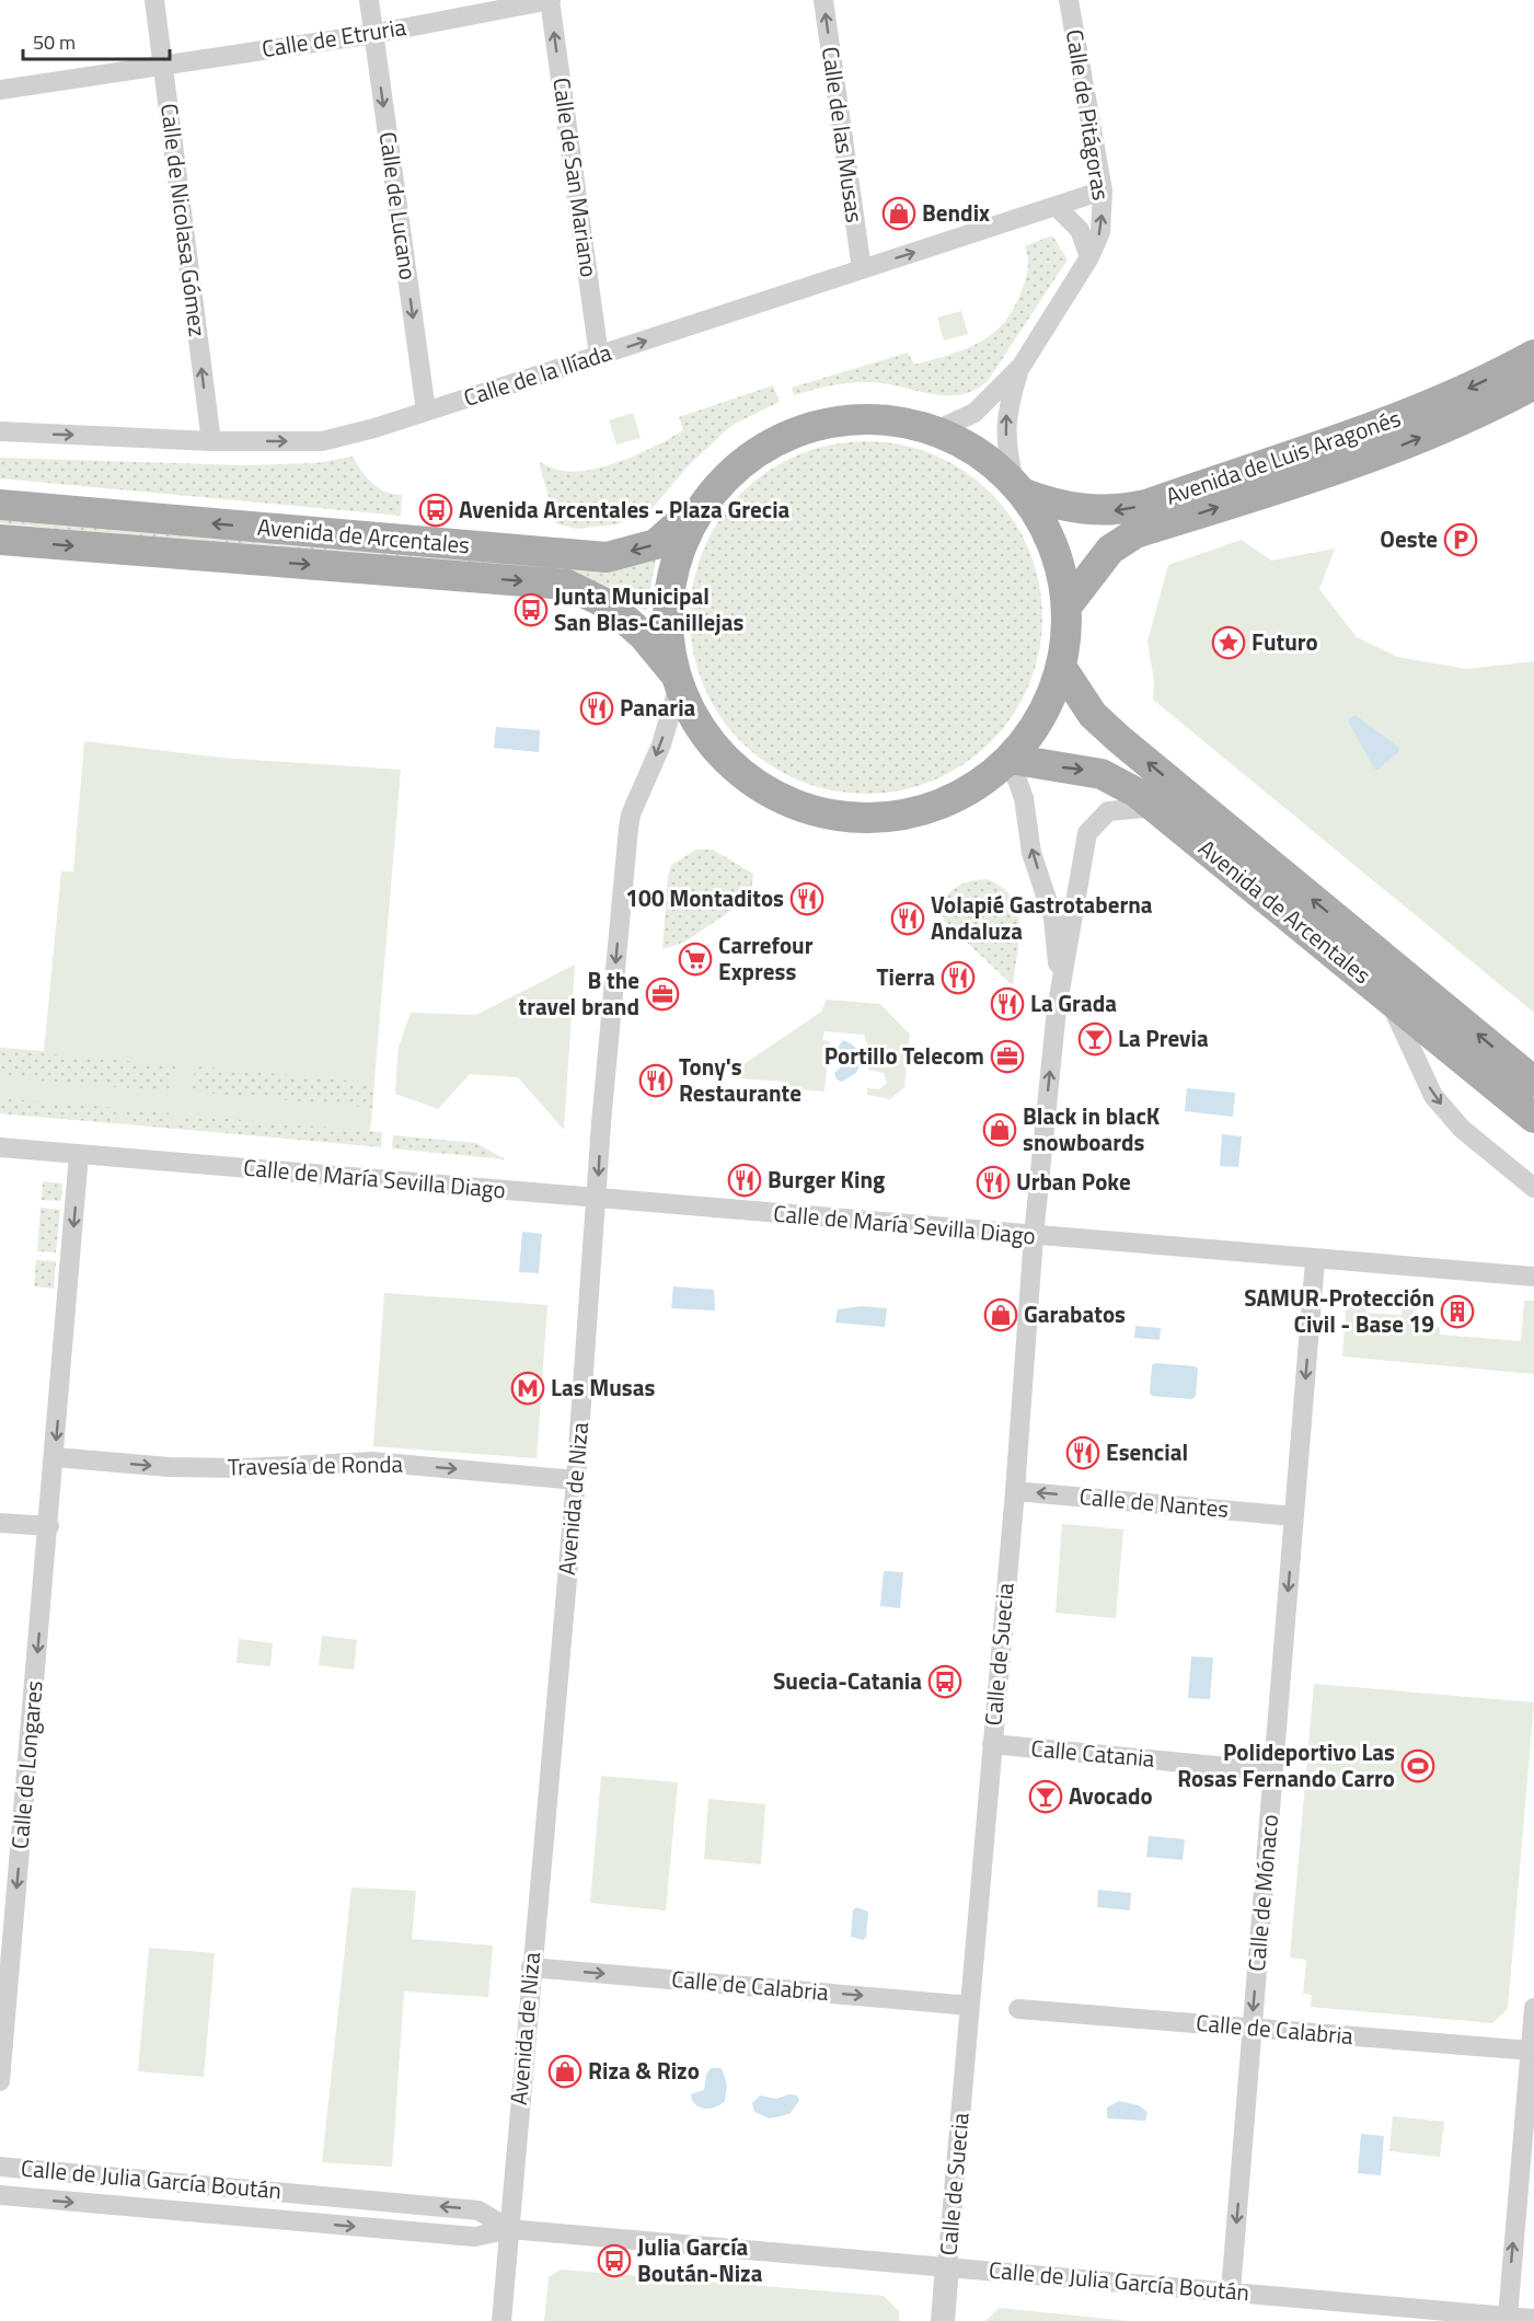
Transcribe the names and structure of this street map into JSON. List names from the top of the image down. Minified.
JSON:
{"streets":{"main road":["Avenida de Luis Aragonés","Avenida de Arcentales"],"street":["Calle de Etruria","Calle de Pitágoras","Calle de las Musas","Calle de San Mariano","Calle de Lucano","Calle de Nicolasa Gómez","Calle de la Ilíada","Calle de María Sevilla Diago","Travesía de Ronda","Avenida de Niza","Calle de Nantes","Calle de Suecia","Calle Catania","Calle de Longares","Calle de Mónaco","Calle de Calabria","Calle de Julia García Boután"]},"crossings":[["Calle de Etruria","Calle de San Mariano"],["Calle de Etruria","Calle de Lucano"],["Calle de Etruria","Calle de Nicolasa Gómez"],["Calle de Pitágoras","Calle de la Ilíada"],["Calle de Pitágoras","Avenida de Luis Aragonés"],["Calle de las Musas","Calle de la Ilíada"],["Calle de San Mariano","Calle de la Ilíada"],["Calle de Lucano","Calle de la Ilíada"],["Calle de Nicolasa Gómez","Calle de la Ilíada"],["Avenida de Arcentales","Avenida de Niza"],["Avenida de Arcentales","Calle de Suecia"],["Calle de María Sevilla Diago","Avenida de Niza"],["Calle de María Sevilla Diago","Calle de Suecia"],["Calle de María Sevilla Diago","Calle de Longares"],["Calle de María Sevilla Diago","Calle de Mónaco"],["Travesía de Ronda","Avenida de Niza"],["Travesía de Ronda","Calle de Longares"],["Avenida de Niza","Calle de Calabria"],["Avenida de Niza","Calle de Julia García Boután"],["Calle de Nantes","Calle de Suecia"],["Calle de Nantes","Calle de Mónaco"],["Calle de Suecia","Calle Catania"],["Calle de Suecia","Calle de Calabria"],["Calle de Suecia","Calle de Julia García Boután"],["Calle Catania","Calle de Mónaco"],["Calle de Mónaco","Calle de Calabria"],["Calle de Mónaco","Calle de Julia García Boután"]],"one_way":["Calle de las Musas","Calle de San Mariano","Calle de Lucano","Calle de Nicolasa Gómez","Calle de la Ilíada","Travesía de Ronda","Calle de Nantes","Calle de Longares","Calle de Mónaco","Calle de Calabria"],"places":{"shop":["Bendix","Black in blacK snowboards","Garabatos","Riza & Rizo"],"bus stop":["Avenida Arcentales - Plaza Grecia","Junta Municipal San Blas-Canillejas","Suecia-Catania","Julia García Boután-Niza"],"parking":["Oeste"],"place":["Futuro"],"restaurant":["Panaria","100 Montaditos","Volapié Gastrotaberna Andaluza","Tierra","La Grada","Tony's Restaurante","Burger King","Urban Poke","Esencial"],"supermarket":["Carrefour Express"],"office":["B the travel brand","Portillo Telecom"],"bar":["La Previa","Avocado"],"building":["SAMUR-Protección Civil - Base 19"],"metro station":["Las Musas"],"sports":["Polideportivo Las Rosas Fernando Carro"]},"scale_bar":"50 m"}
